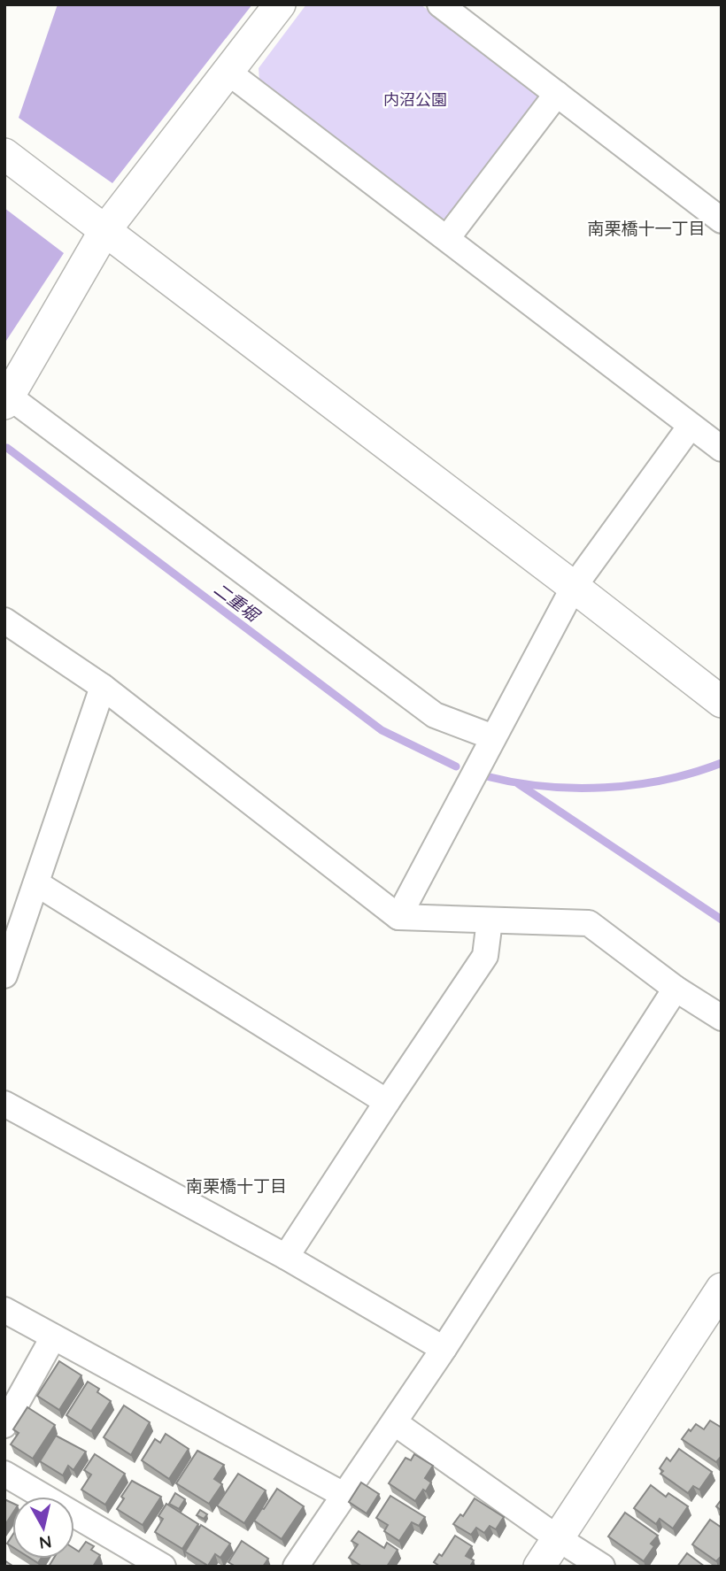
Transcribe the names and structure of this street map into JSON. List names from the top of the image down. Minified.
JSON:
{"districts":["南栗橋十一丁目","南栗橋十丁目"],"water":["二重堀"],"parks":["内沼公園"],"north":"bottom"}
